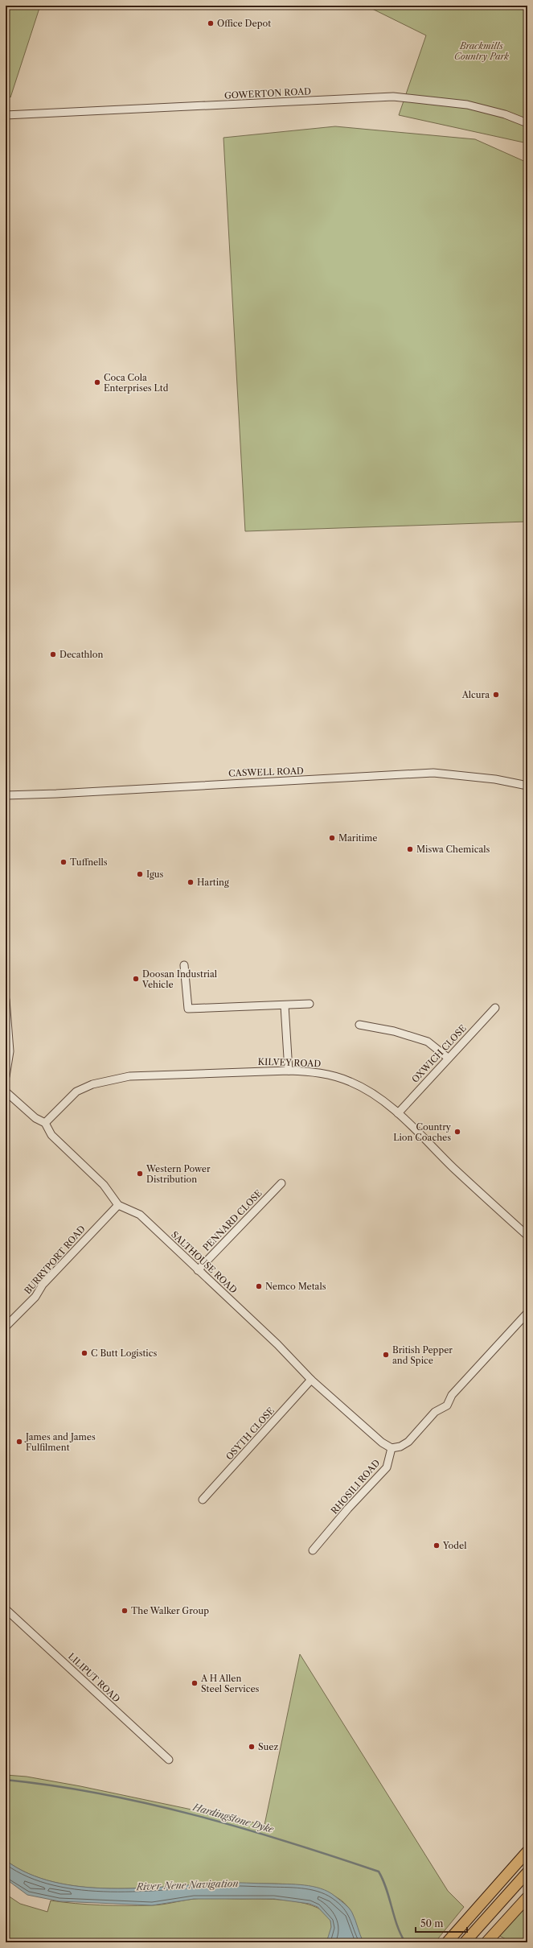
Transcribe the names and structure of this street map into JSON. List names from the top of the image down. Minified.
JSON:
{"streets":{"street":["GOWERTON ROAD","CASWELL ROAD","OXWICH CLOSE","KILVEY ROAD","PENNARD CLOSE","BURRYPORT ROAD","SALTHOUSE ROAD","OSYTH CLOSE","RHOSILI ROAD","LILIPUT ROAD"]},"crossings":[["OXWICH CLOSE","KILVEY ROAD"],["PENNARD CLOSE","SALTHOUSE ROAD"],["BURRYPORT ROAD","SALTHOUSE ROAD"],["SALTHOUSE ROAD","OSYTH CLOSE"],["SALTHOUSE ROAD","RHOSILI ROAD"]],"water":["Hardingstone Dyke","River Nene Navigation"],"parks":["Brackmills Country Park"],"places":["Office Depot","Coca Cola Enterprises Ltd","Decathlon","Alcura","Maritime","Miswa Chemicals","Tuffnells","Igus","Harting","Doosan Industrial Vehicle","Country Lion Coaches","Western Power Distribution","Nemco Metals","C Butt Logistics","British Pepper and Spice","James and James Fulfilment","Yodel","The Walker Group","A H Allen Steel Services","Suez"],"scale_bar":"50 m"}
